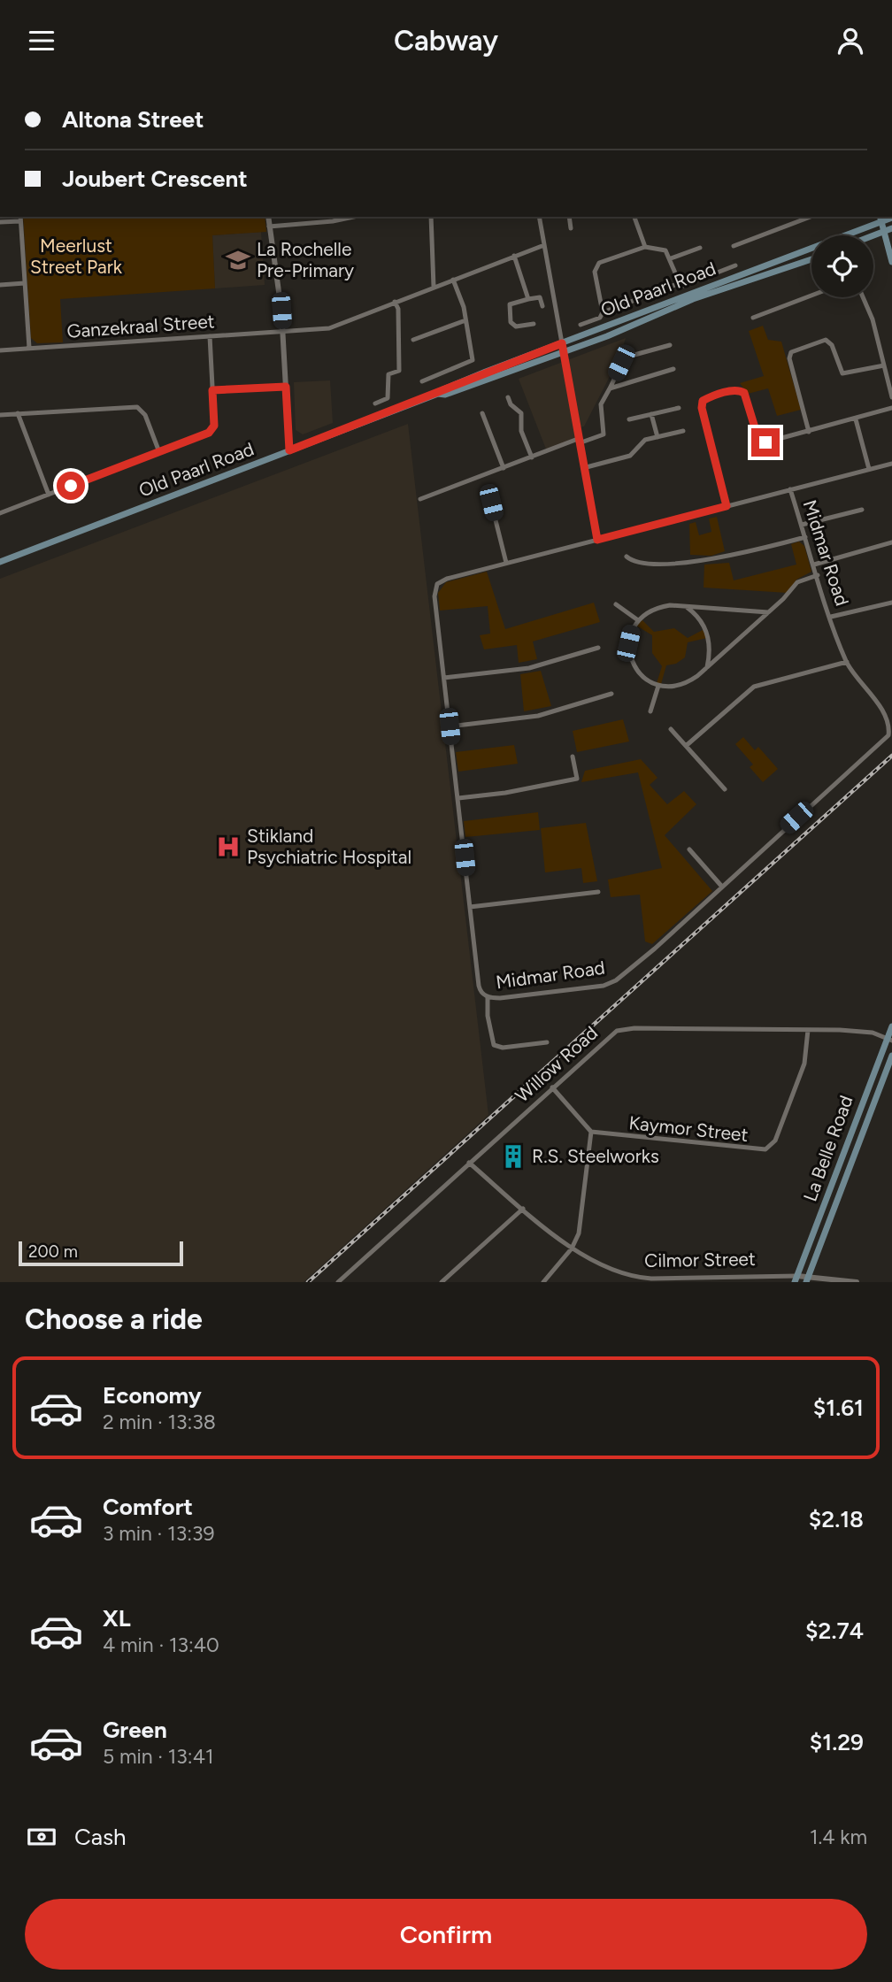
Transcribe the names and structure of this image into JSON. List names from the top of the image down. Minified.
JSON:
{"streets":{"main road":["Old Paarl Road","La Belle Road"],"street":["Ganzekraal Street","Midmar Road","Willow Road","Kaymor Street","Cilmor Street"]},"crossings":[["Willow Road","Kaymor Street"],["Willow Road","La Belle Road"],["Willow Road","Cilmor Street"],["La Belle Road","Cilmor Street"]],"parks":["Meerlust Street Park"],"places":{"school or university":["La Rochelle Pre-Primary"],"hospital":["Stikland Psychiatric Hospital"],"building":["R.S. Steelworks"]},"scale_bar":"200 m","page":{"header":"Cabway","banner":["Altona Street","Joubert Crescent"],"scale":"200 m","heading":"Choose a ride","list":[{"name":"Economy","note":"2 min · 13:38","value":"$1.61"},{"name":"Comfort","note":"3 min · 13:39","value":"$2.18"},{"name":"XL","note":"4 min · 13:40","value":"$2.74"},{"name":"Green","note":"5 min · 13:41","value":"$1.29"}],"pay":["Cash","1.4 km"],"buttons":"Confirm"}}
